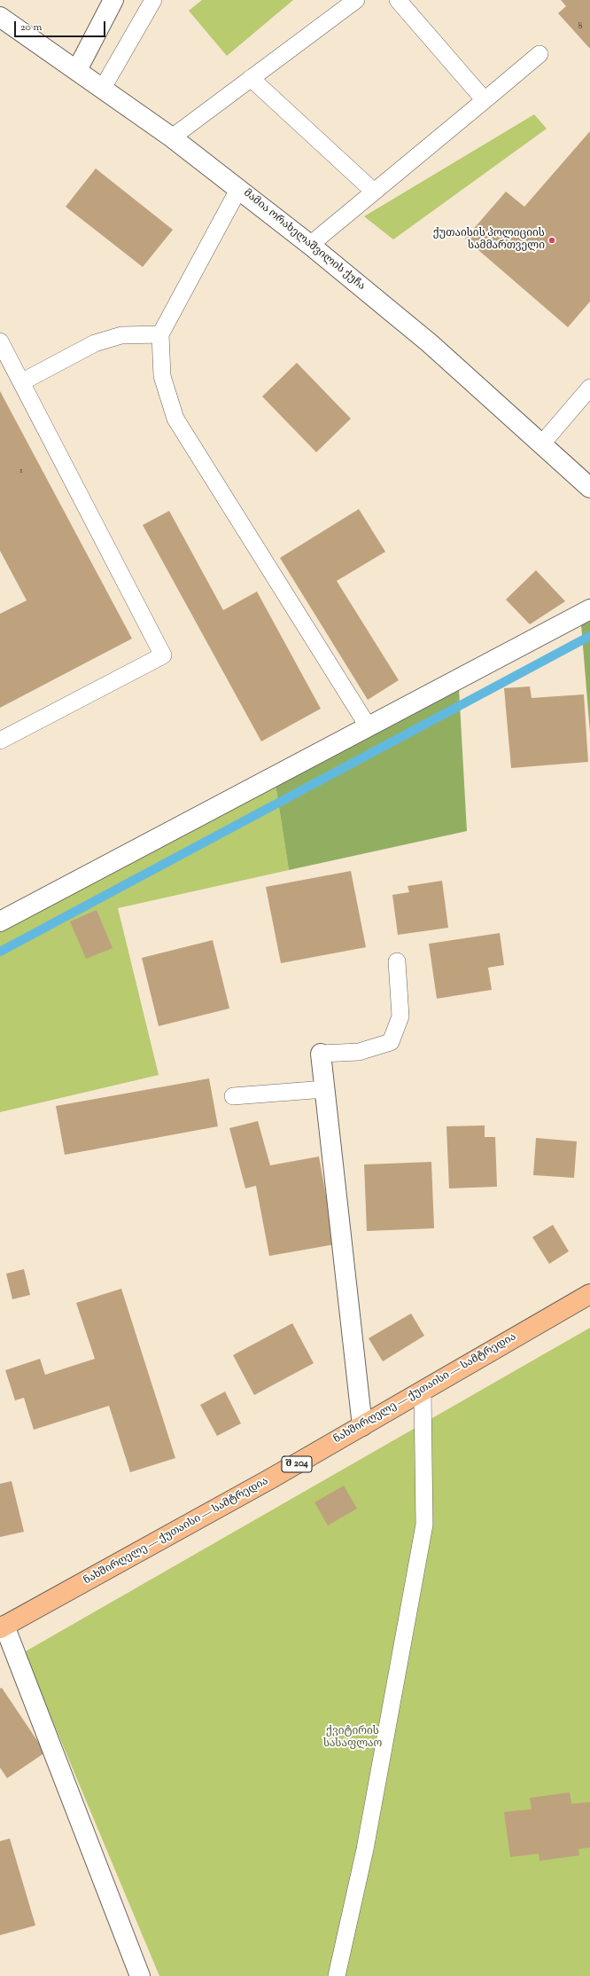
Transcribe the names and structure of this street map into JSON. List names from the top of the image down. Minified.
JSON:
{"streets":{"main road":["ნახშირღელე — ქუთაისი — სამტრედია","შ 204"],"street":["მამია ორახელაშვილის ქუჩა"]},"parks":["ქვიტირის სასაფლაო"],"places":["ქუთაისის პოლიციის სამმართველი"],"house_numbers":["8","1"],"scale_bar":"20 m"}
